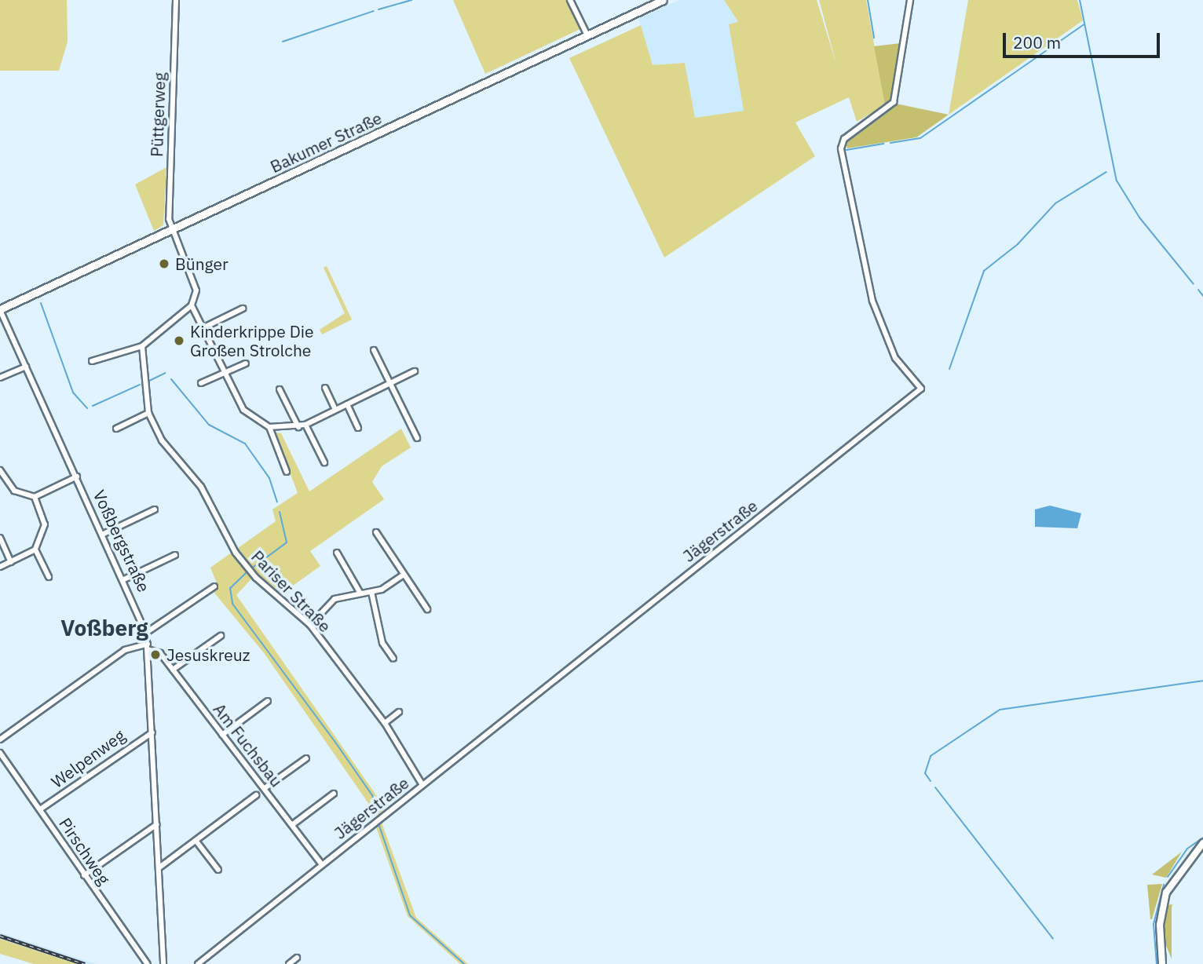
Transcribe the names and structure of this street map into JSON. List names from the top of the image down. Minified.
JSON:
{"streets":{"main road":["Bakumer Straße"],"street":["Püttgerweg","Jägerstraße","Voßbergstraße","Pariser Straße","Am Fuchsbau","Welpenweg","Pirschweg"]},"crossings":[["Püttgerweg","Bakumer Straße"],["Bakumer Straße","Voßbergstraße"],["Jägerstraße","Pariser Straße"],["Jägerstraße","Am Fuchsbau"],["Voßbergstraße","Am Fuchsbau"],["Voßbergstraße","Welpenweg"],["Welpenweg","Pirschweg"]],"districts":["Voßberg"],"places":["Bünger","Kinderkrippe Die Großen Strolche","Jesuskreuz"],"scale_bar":"200 m"}
